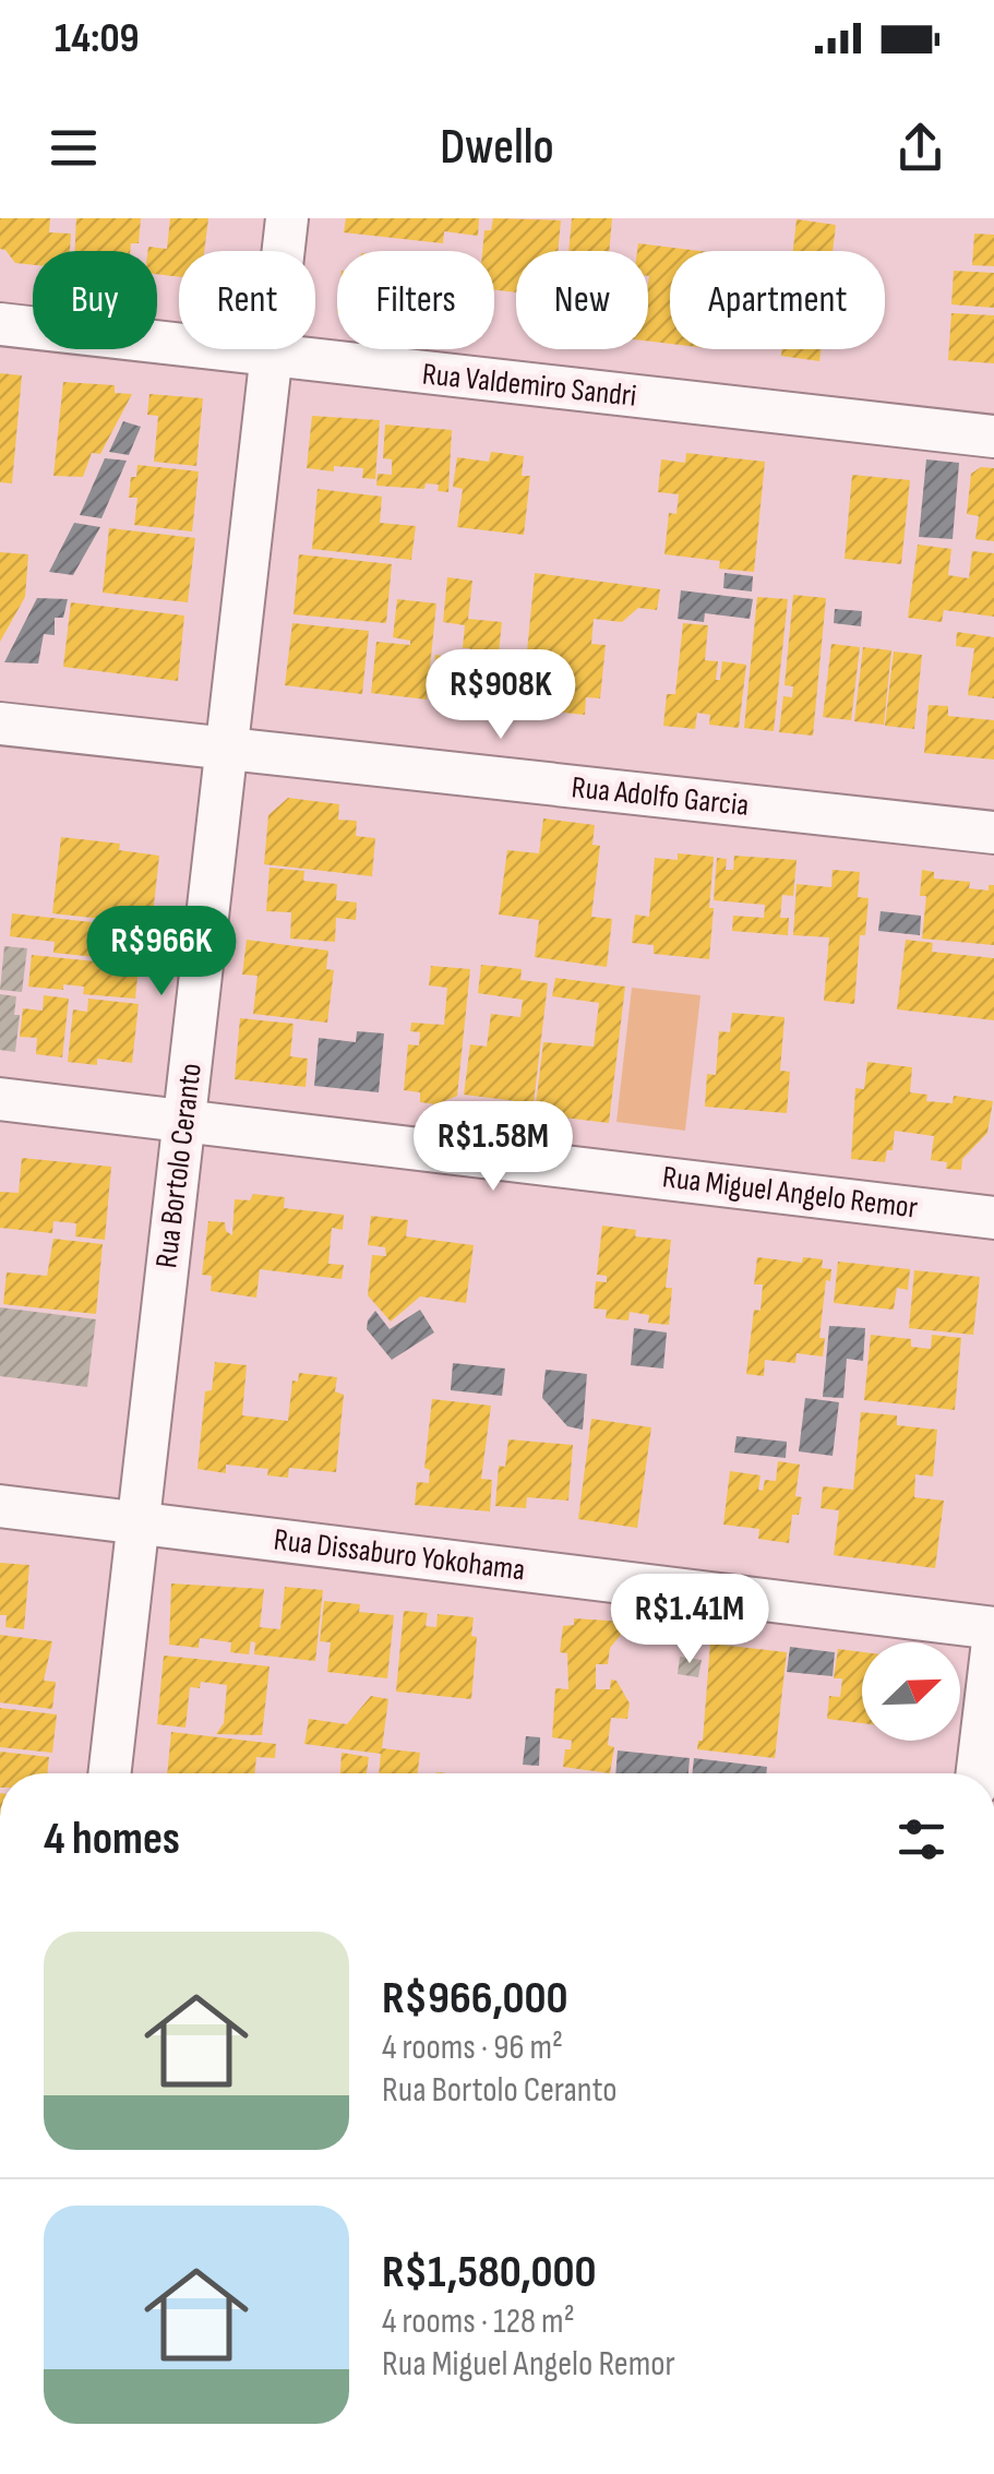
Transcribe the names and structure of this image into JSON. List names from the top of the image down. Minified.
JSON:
{"streets":{"street":["Rua Valdemiro Sandri","Rua Adolfo Garcia","Rua Bortolo Ceranto","Rua Miguel Angelo Remor","Rua Dissaburo Yokohama"]},"crossings":[["Rua Valdemiro Sandri","Rua Bortolo Ceranto"],["Rua Adolfo Garcia","Rua Bortolo Ceranto"],["Rua Bortolo Ceranto","Rua Miguel Angelo Remor"],["Rua Bortolo Ceranto","Rua Dissaburo Yokohama"]],"north":"top right","page":{"status":"14:09","header":"Dwello","chip":["Buy","Rent","Filters","New","Apartment"],"price":["R$908K","R$966K","R$1.58M","R$1.41M"],"heading":"4 homes","list":[{"name":"R$966,000","note":"4 rooms · 96 m² · Rua Bortolo Ceranto"},{"name":"R$1,580,000","note":"4 rooms · 128 m² · Rua Miguel Angelo Remor"}]}}
